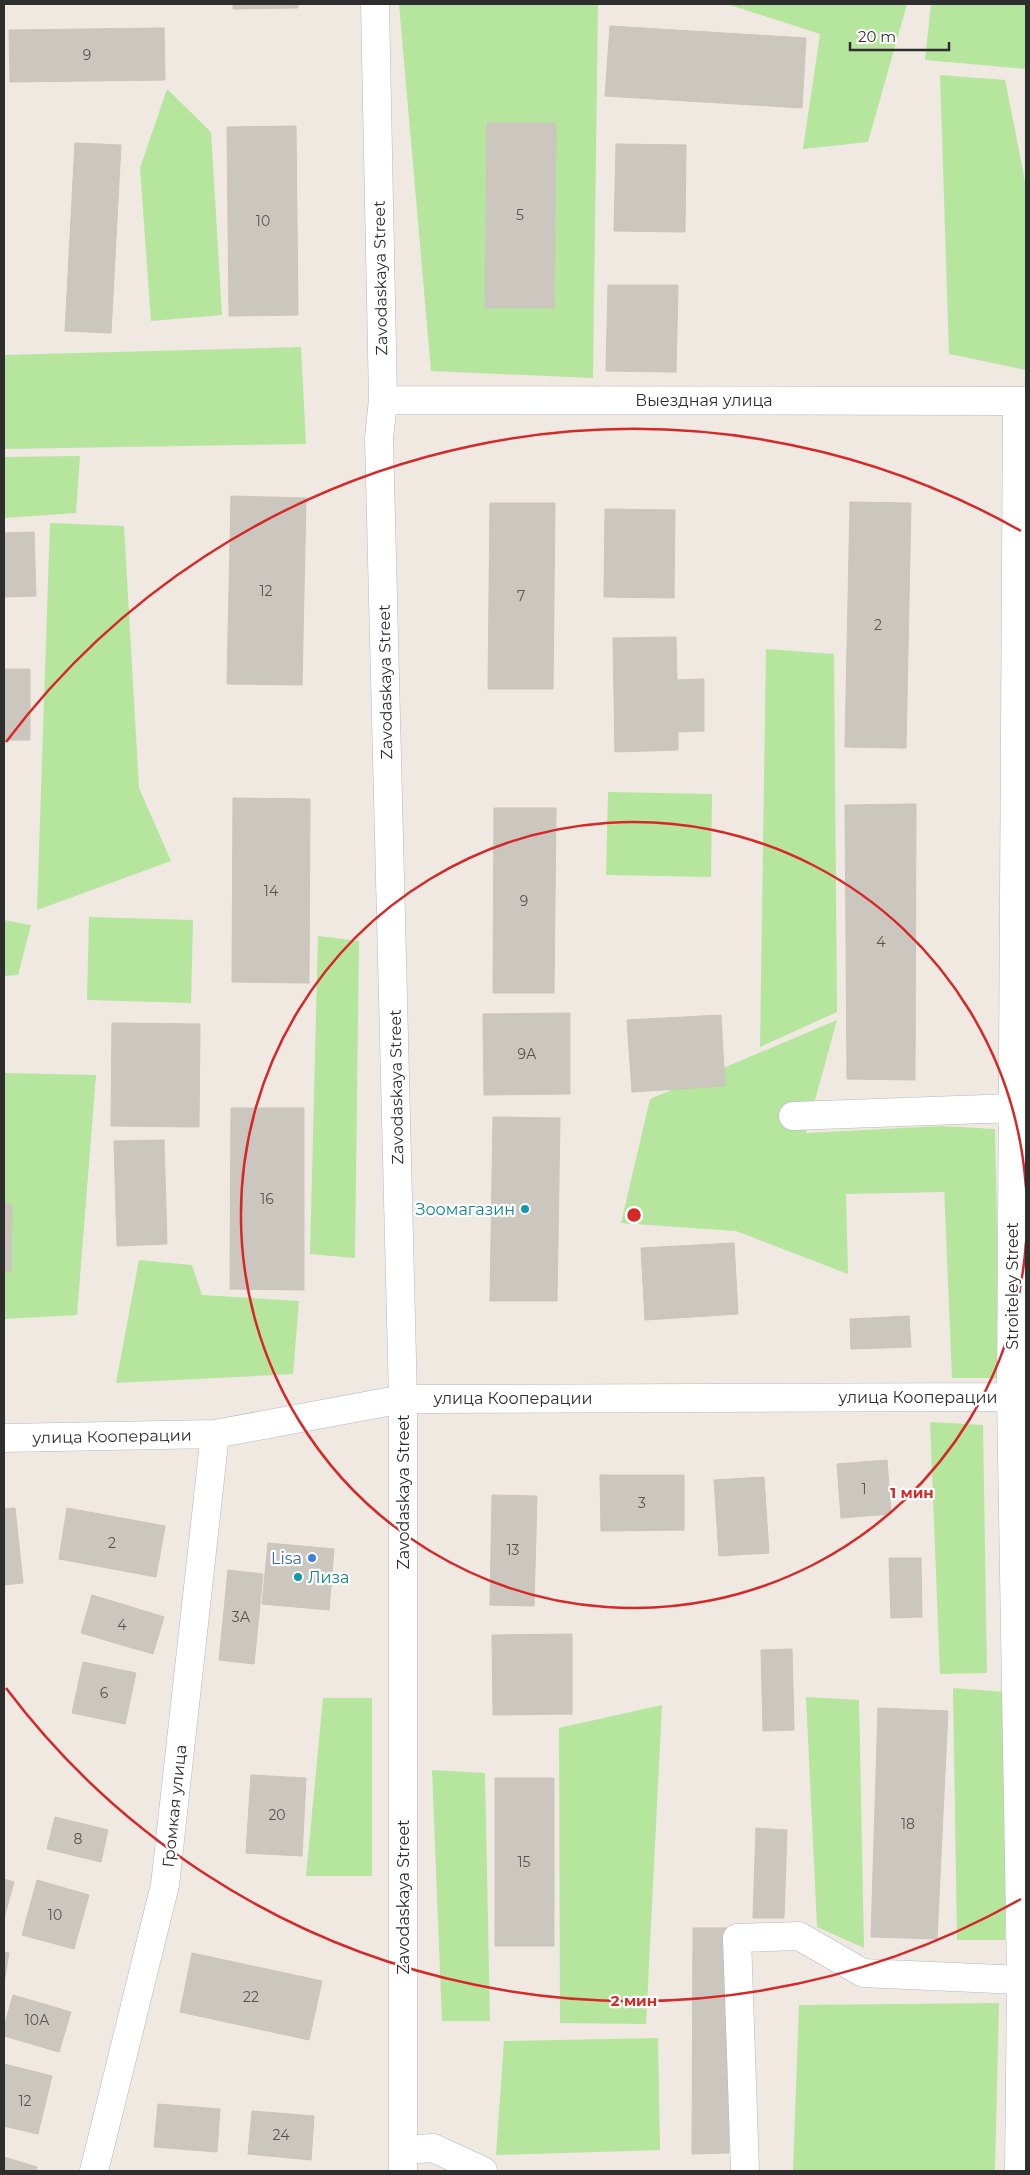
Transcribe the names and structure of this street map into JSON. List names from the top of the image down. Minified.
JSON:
{"streets":{"street":["Zavodaskaya Street","Выездная улица","Stroiteley Street","улица Кооперации","Громкая улица"]},"crossings":[["Zavodaskaya Street","Выездная улица"],["Zavodaskaya Street","улица Кооперации"],["Выездная улица","Stroiteley Street"],["Stroiteley Street","улица Кооперации"],["улица Кооперации","Громкая улица"]],"places":["Зоомагазин","Lisa","Лиза"],"house_numbers":["9","5","10","12","7","2","14","9","4","9А","16","1","3","2","13","3А","4","6","20","18","8","15","10","22","10А","12","24"],"scale_bar":"20 m","rings":["1 мин","2 мин"]}
